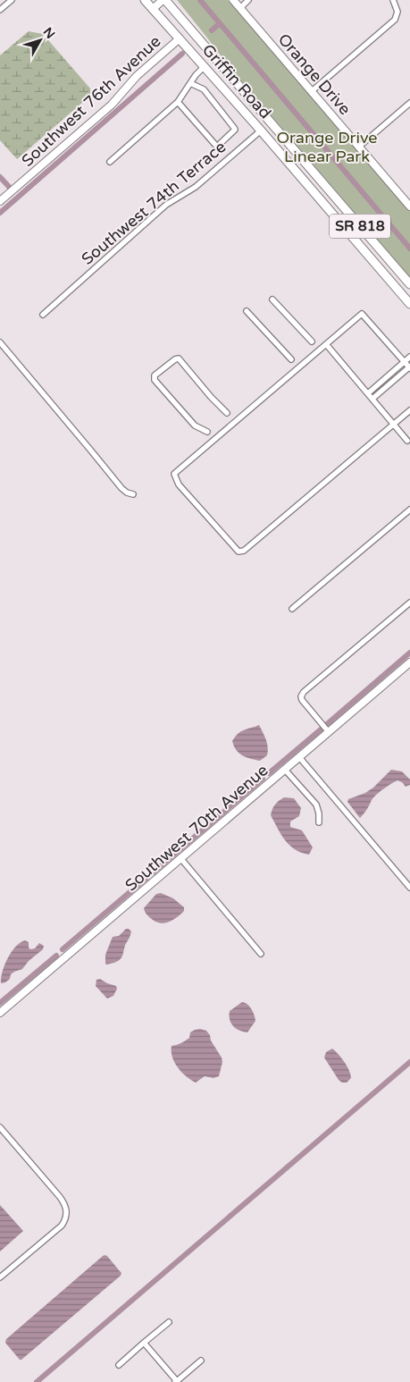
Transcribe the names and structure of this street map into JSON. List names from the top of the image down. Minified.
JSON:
{"streets":{"main road":["Griffin Road","SR 818"],"street":["Orange Drive","Southwest 76th Avenue","Southwest 74th Terrace","Southwest 70th Avenue"]},"crossings":[["Griffin Road","Southwest 76th Avenue"],["Griffin Road","Southwest 74th Terrace"]],"parks":["Orange Drive Linear Park"],"north":"top right"}
